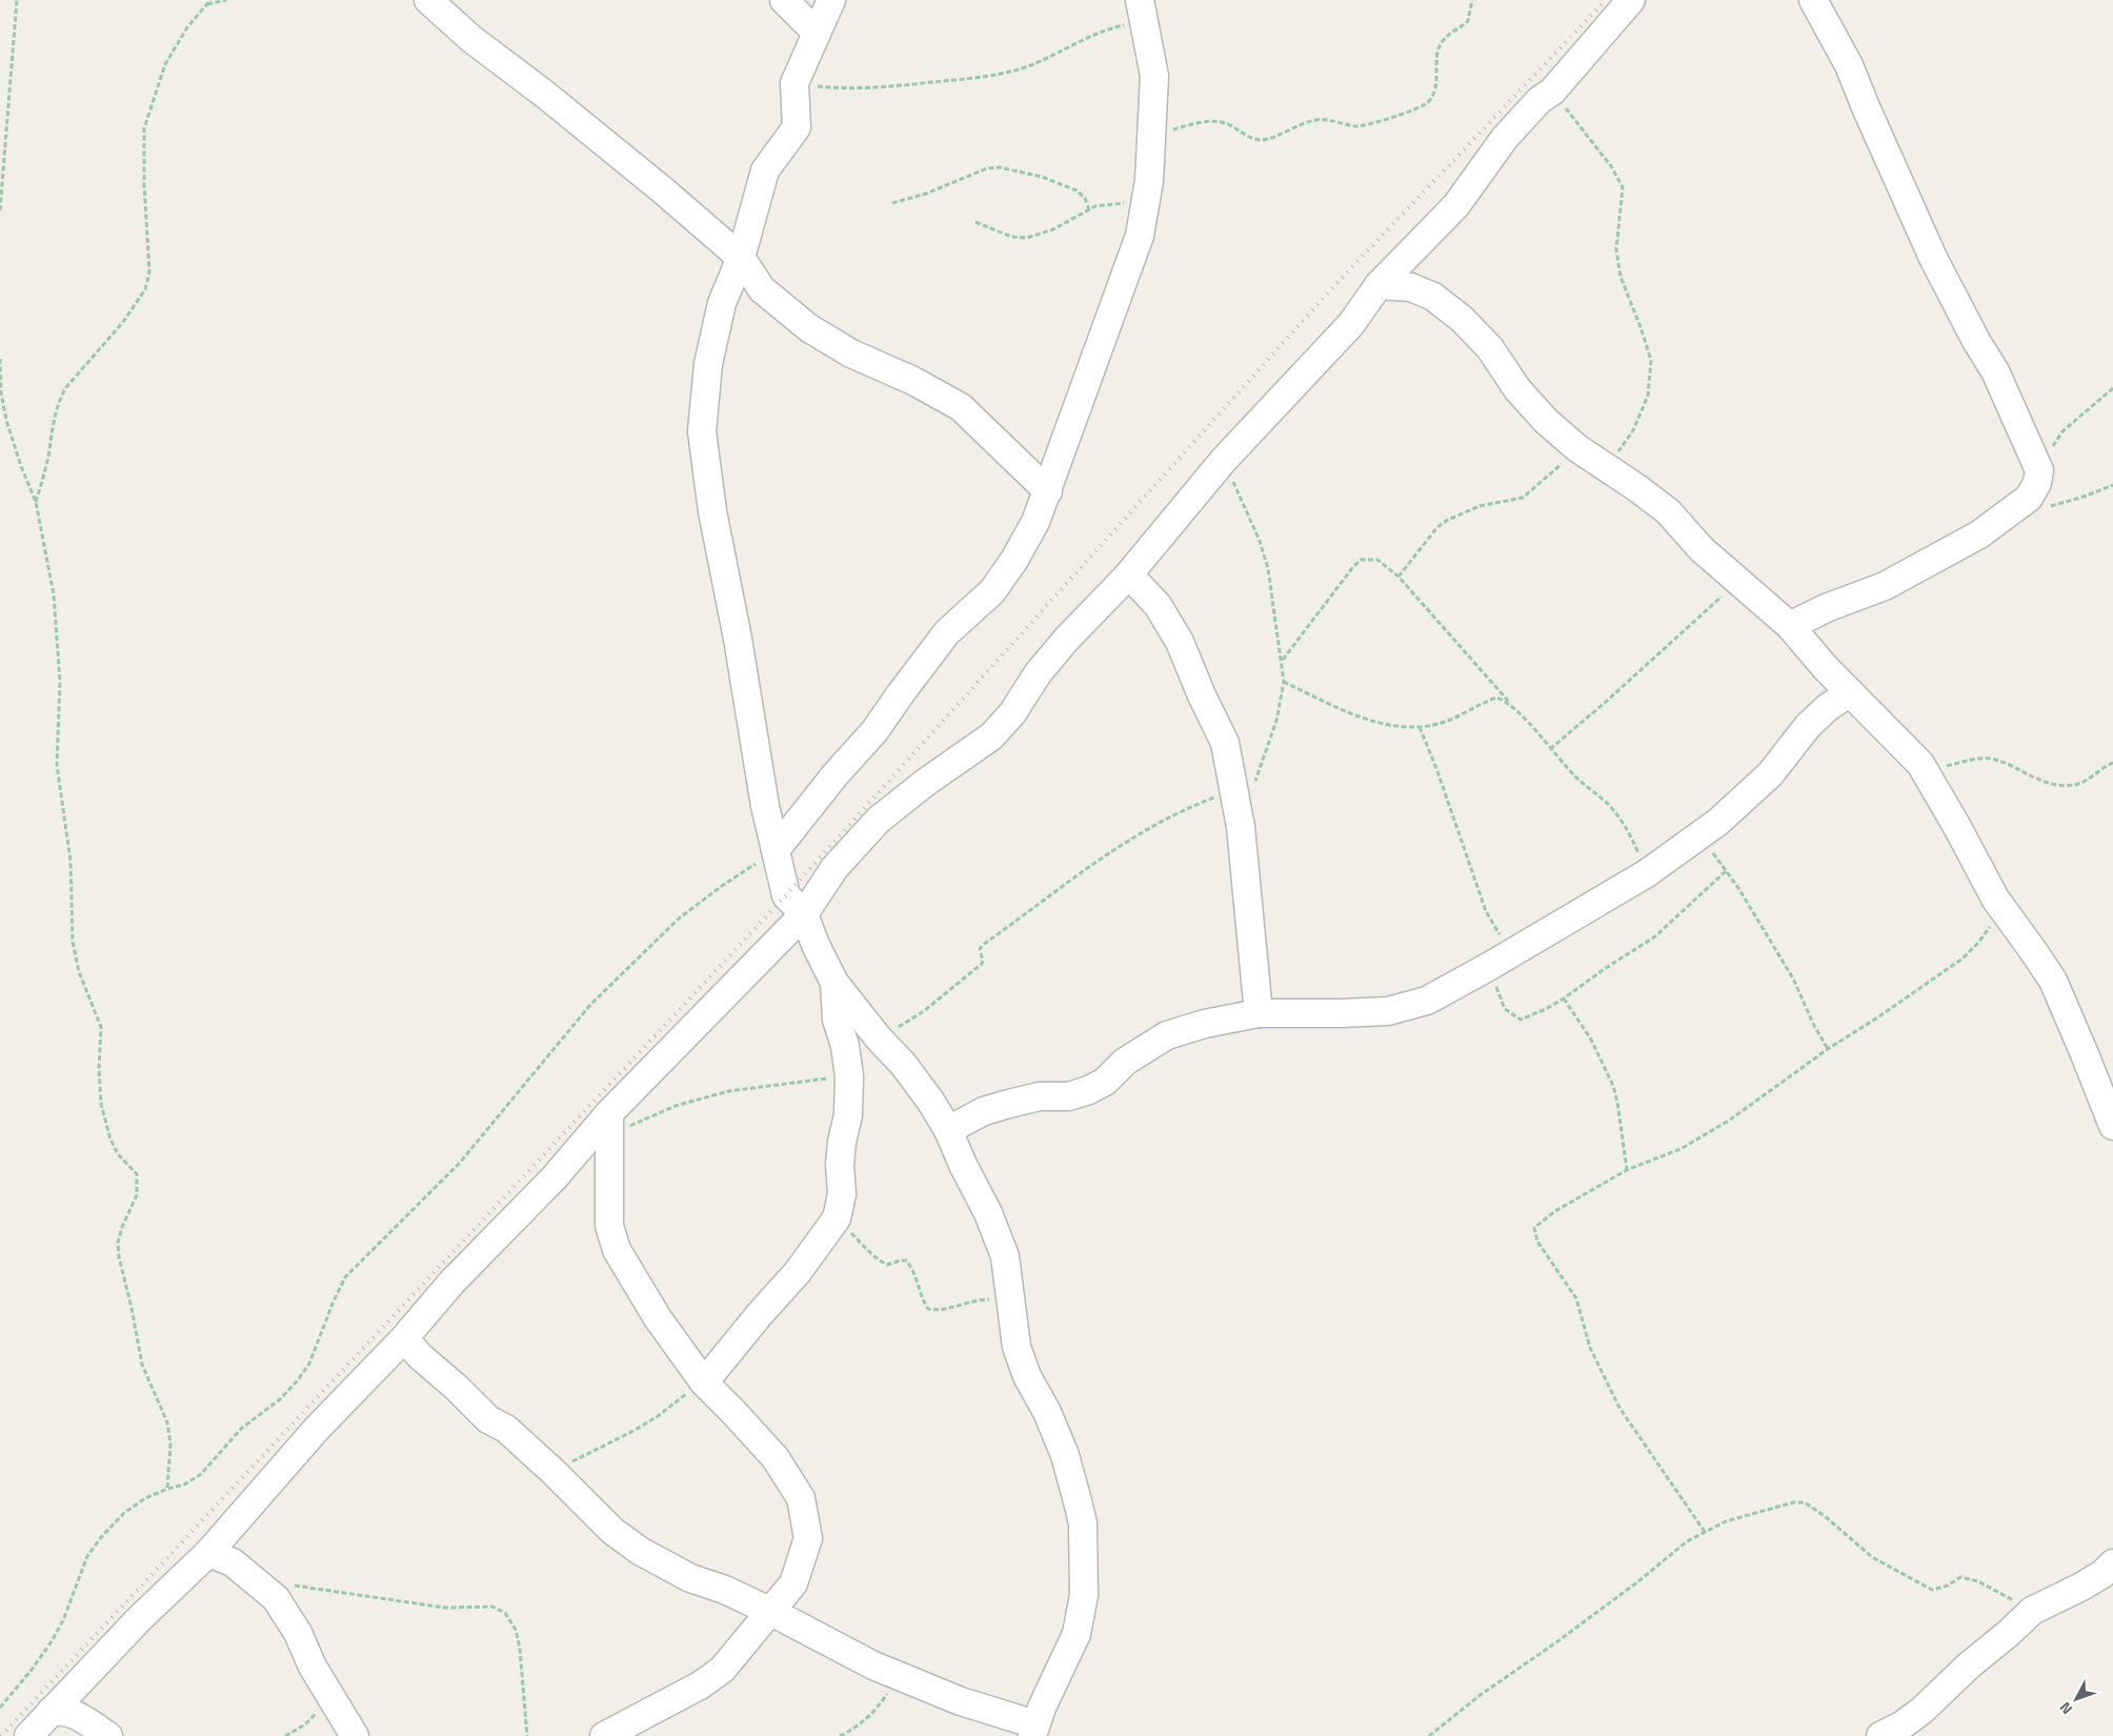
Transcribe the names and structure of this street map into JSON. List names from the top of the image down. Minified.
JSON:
{"north":"bottom left"}
